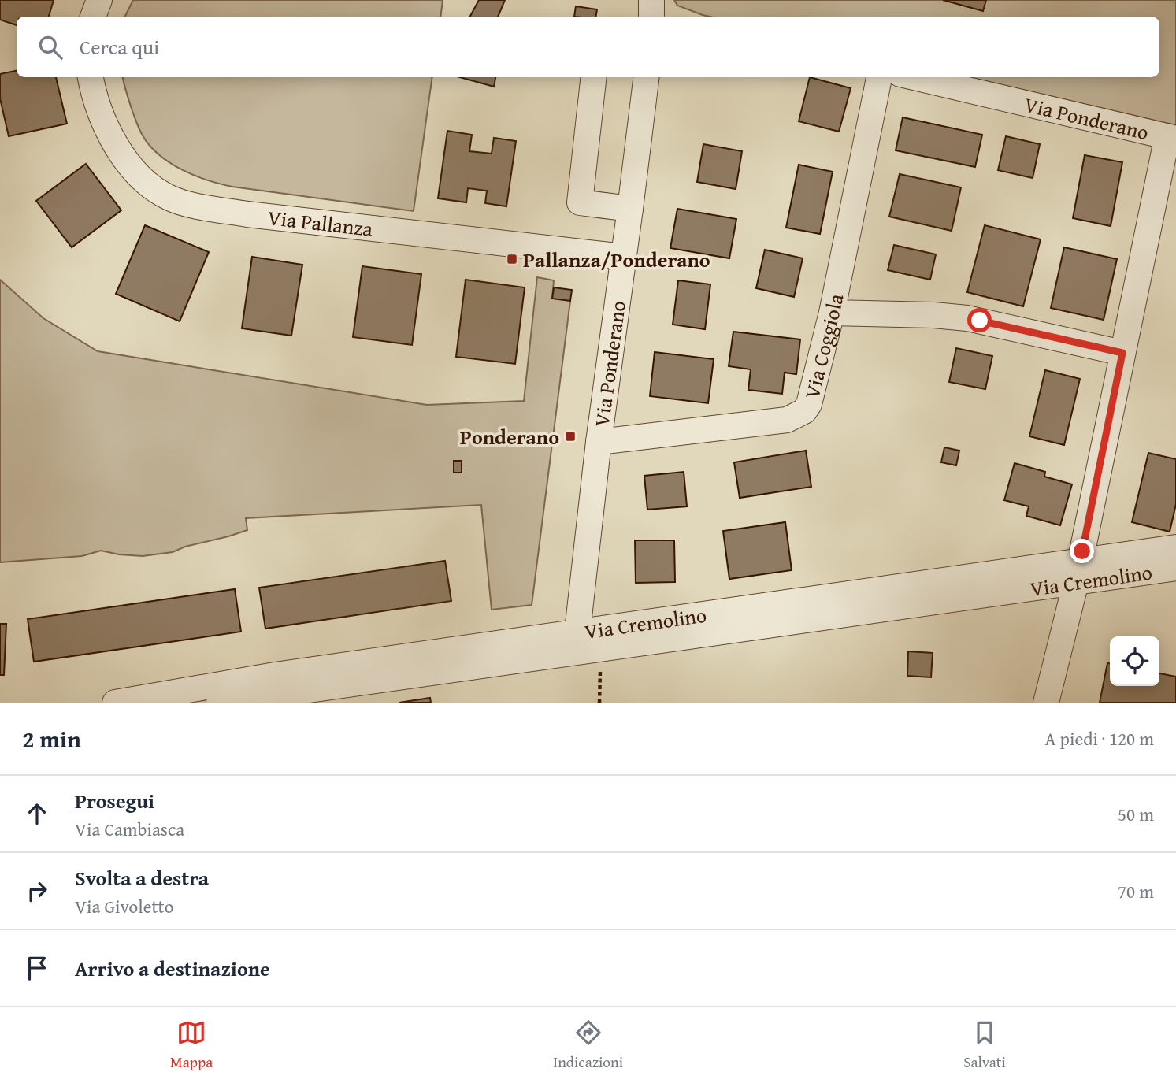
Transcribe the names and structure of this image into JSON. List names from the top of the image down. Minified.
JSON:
{"streets":{"street":["Via Ponderano","Via Pallanza","Via Coggiola","Via Cremolino"]},"crossings":[["Via Ponderano","Via Pallanza"],["Via Ponderano","Via Coggiola"],["Via Ponderano","Via Cremolino"]],"places":{"transit":["Pallanza/Ponderano","Ponderano"]},"page":{"search":"Cerca qui","heading":["2 min","A piedi · 120 m"],"list":[["Prosegui","Via Cambiasca","50 m"],["Svolta a destra","Via Givoletto","70 m"],"Arrivo a destinazione"],"nav":["Mappa","Indicazioni","Salvati"]}}
